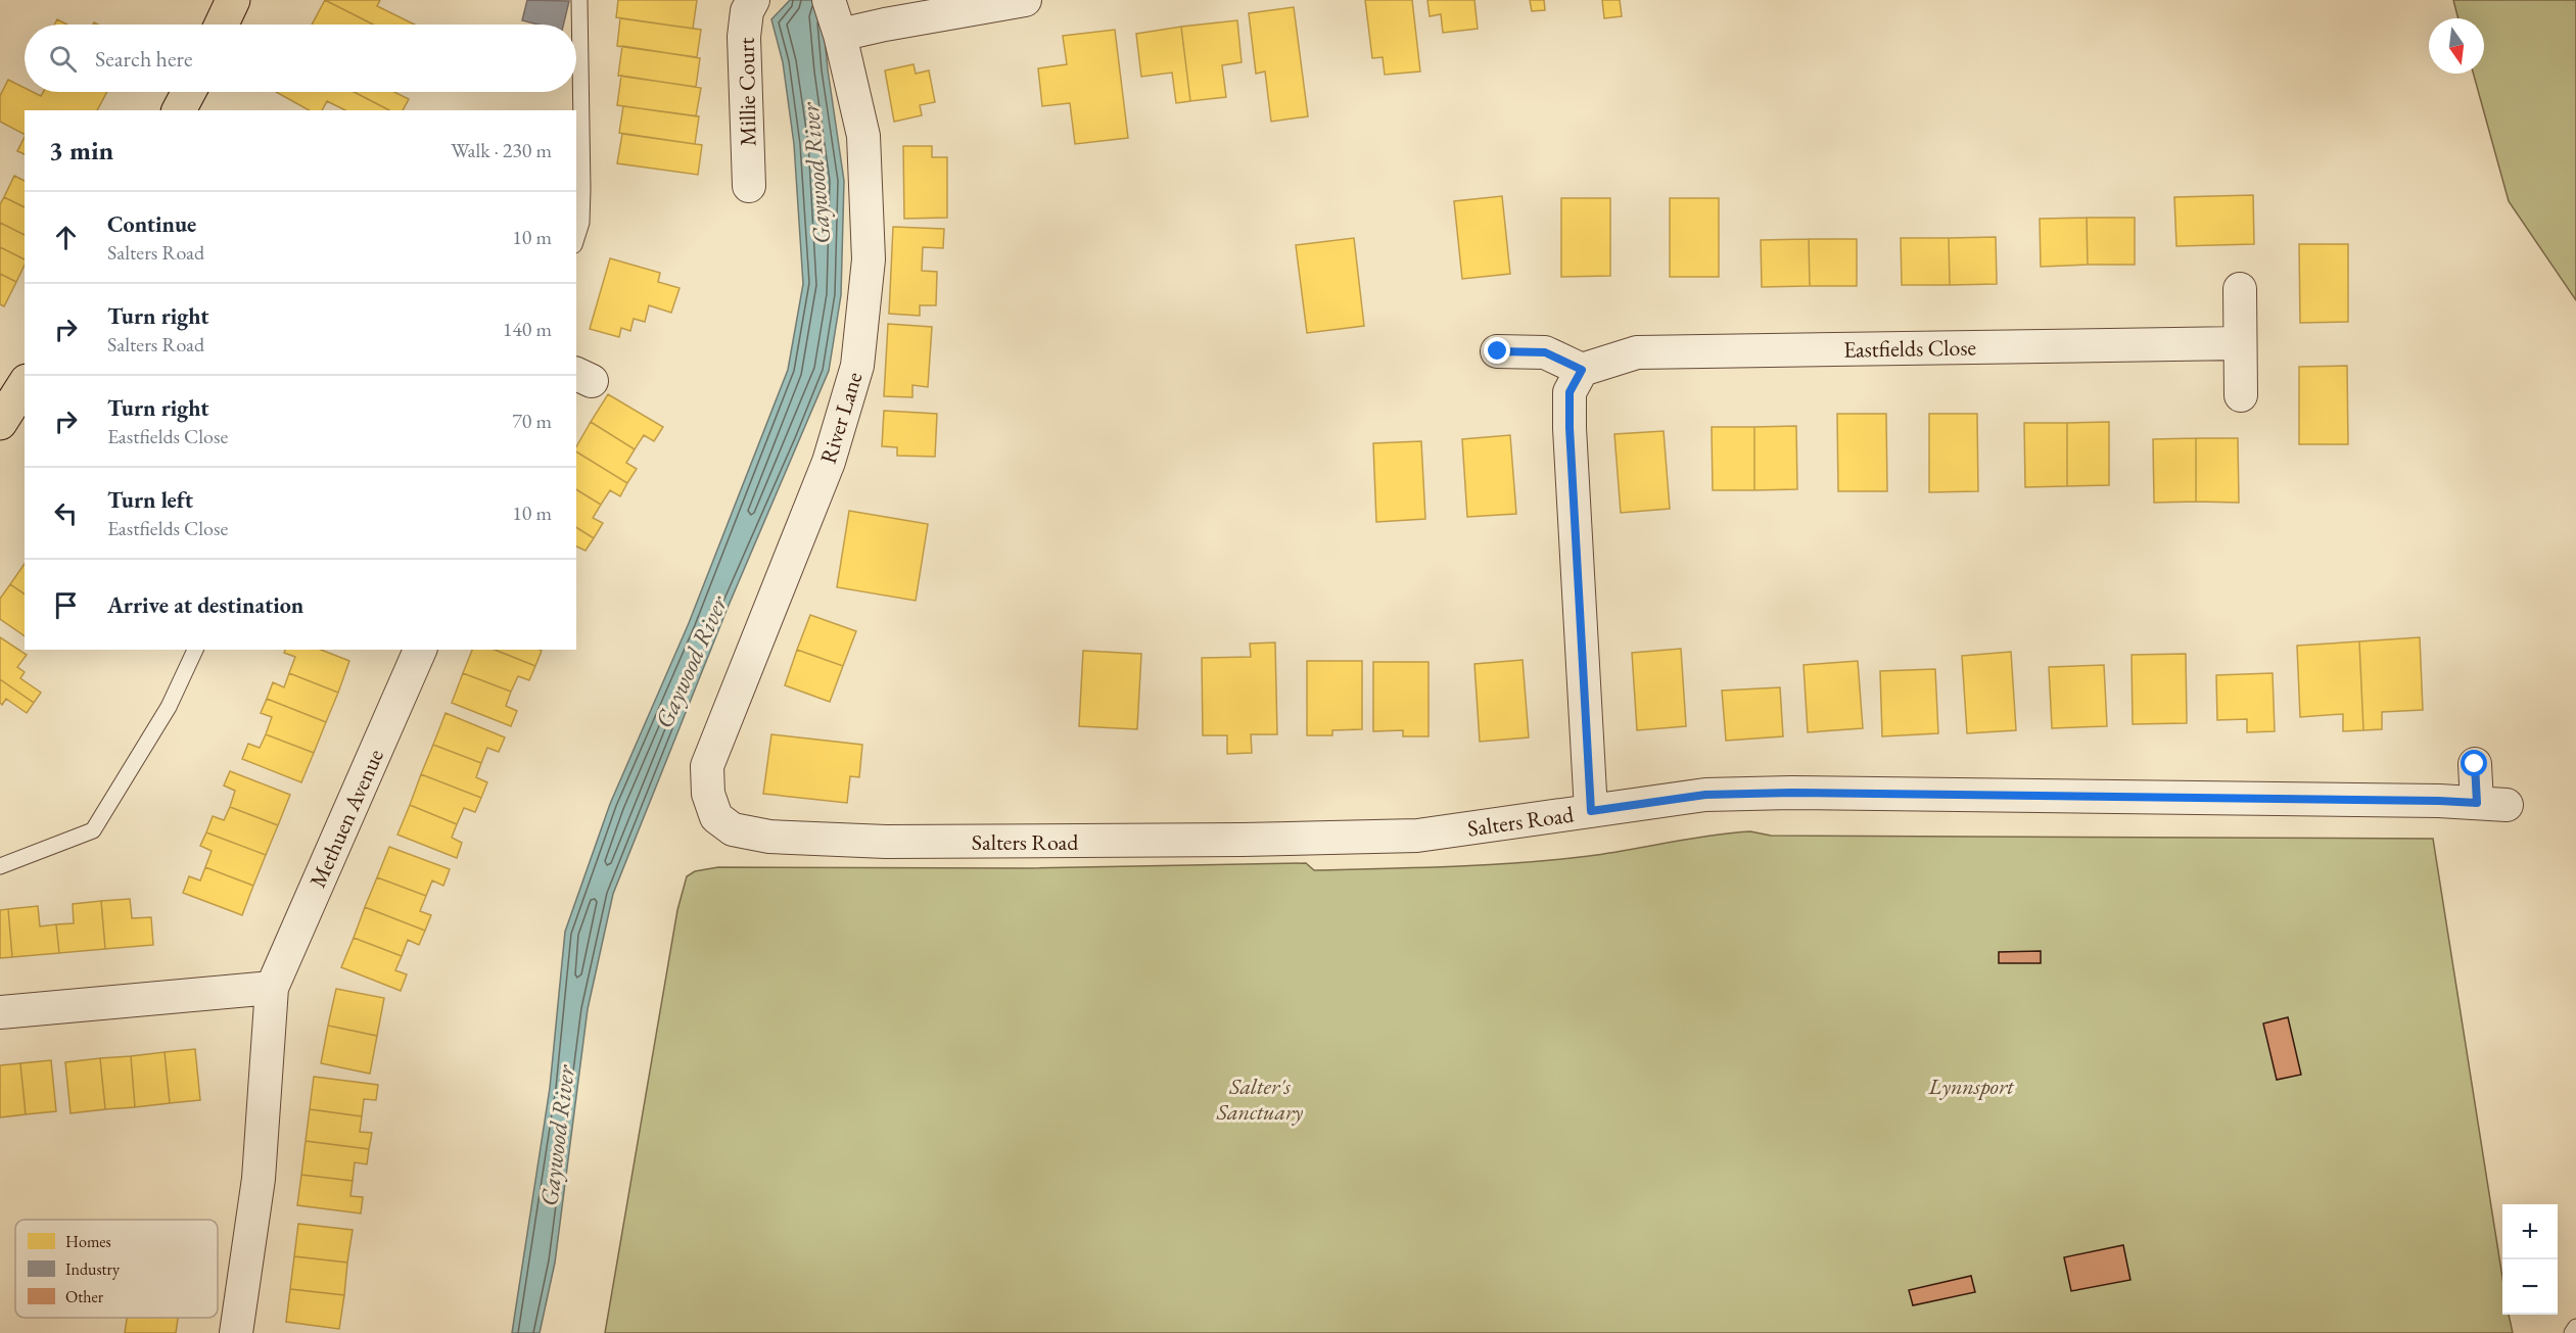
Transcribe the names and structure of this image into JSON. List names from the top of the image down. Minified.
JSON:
{"streets":{"street":["Millie Court","Eastfields Close","River Lane","Methuen Avenue","Salters Road"]},"crossings":[["River Lane","Salters Road"]],"water":["Gaywood River"],"parks":["Salter's Sanctuary","Lynnsport"],"legend":["Homes","Industry","Other"],"north":"bottom","page":{"search":"Search here","heading":["3 min","Walk · 230 m"],"list":[["Continue","Salters Road","10 m"],["Turn right","Salters Road","140 m"],["Turn right","Eastfields Close","70 m"],["Turn left","Eastfields Close","10 m"],"Arrive at destination"],"map_buttons":["+","−"]}}
